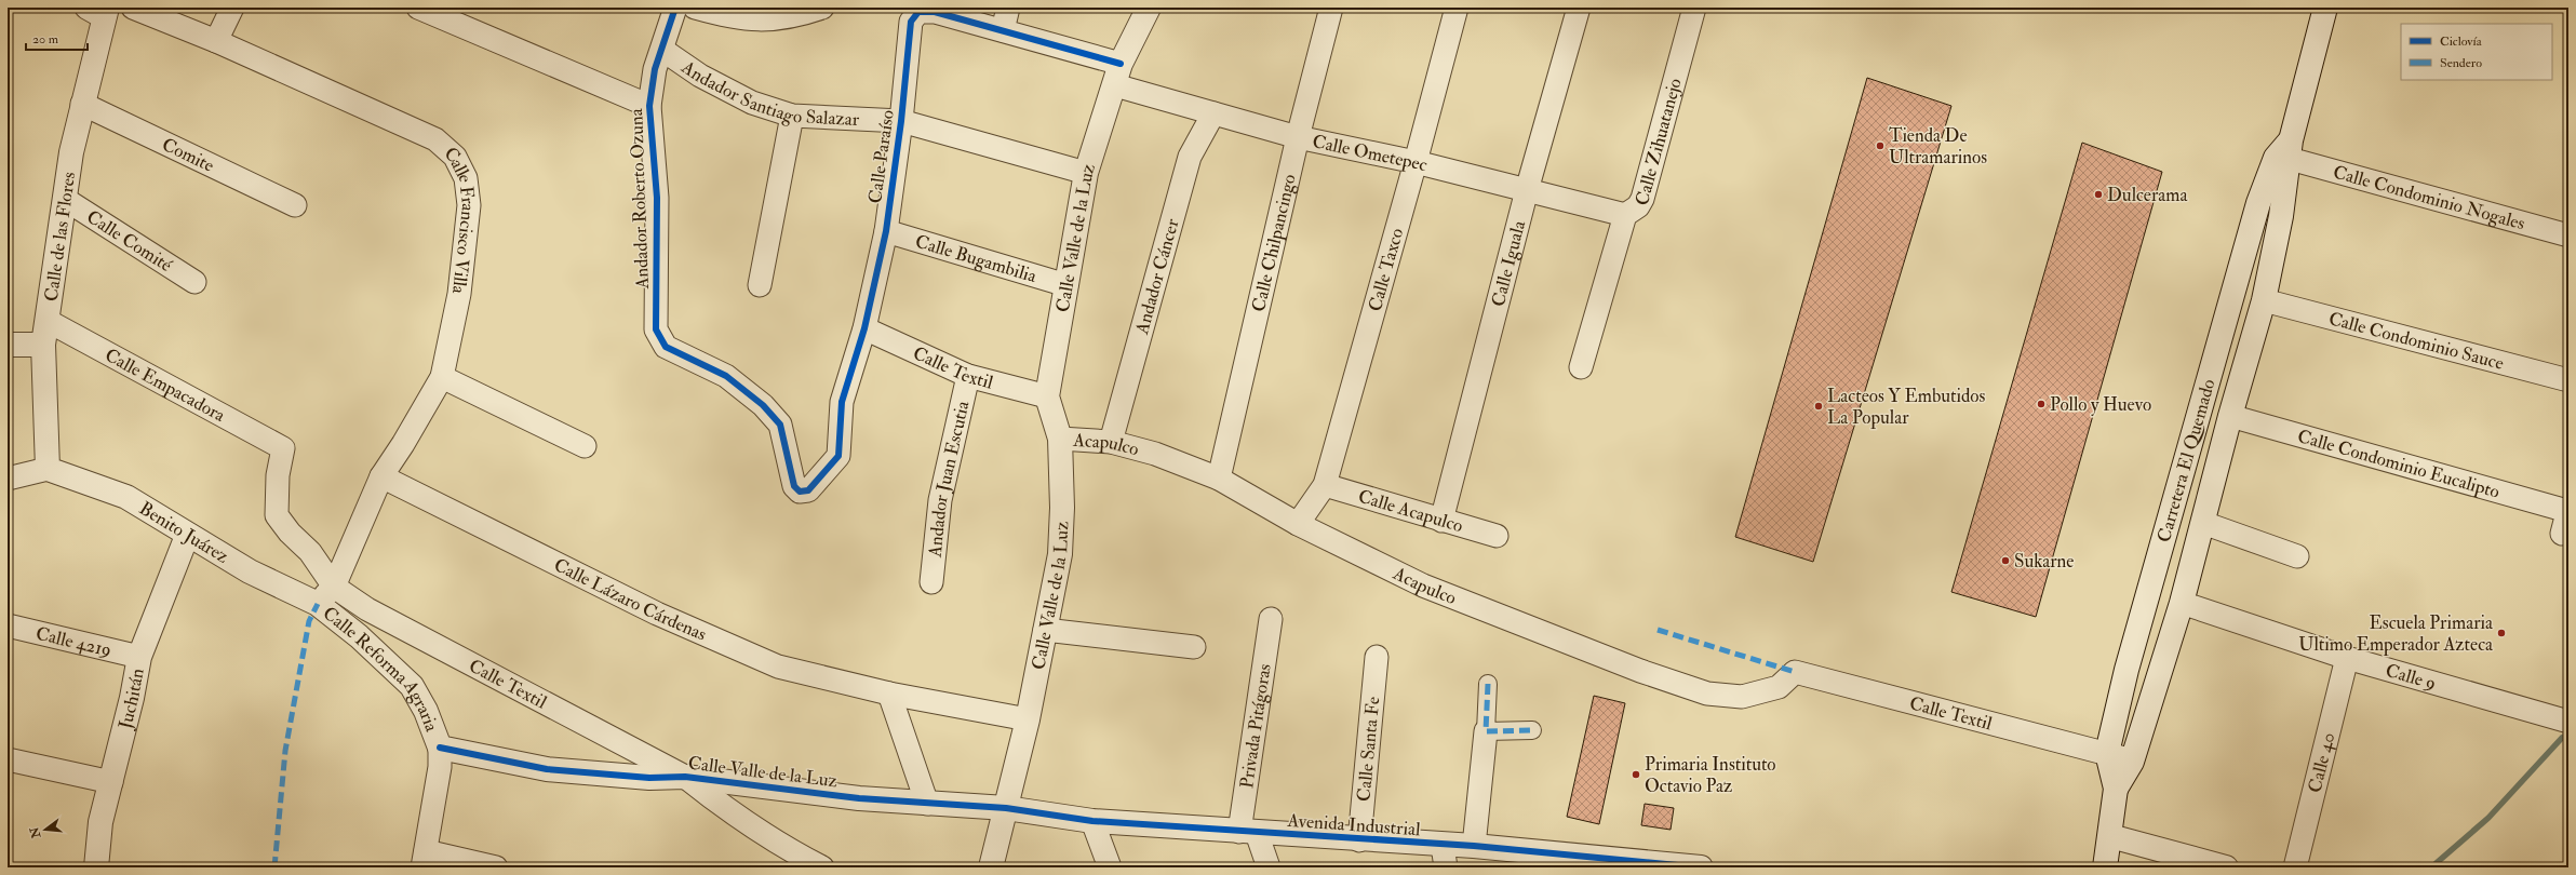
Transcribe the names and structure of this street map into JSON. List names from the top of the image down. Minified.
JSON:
{"streets":{"street":["Andador Santiago Salazar","Calle Zihuatanejo","Calle Ometepec","Comite","Calle Paraíso","Calle Condominio Nogales","Andador Roberto Ozuna","Calle Francisco Villa","Calle de las Flores","Calle Valle de la Luz","Calle Comité","Calle Chilpancingo","Calle Bugambilia","Calle Iguala","Calle Taxco","Andador Cáncer","Calle Condominio Sauce","Calle Textil","Calle Empacadora","Acapulco","Carretera El Quemado","Calle Condominio Eucalipto","Andador Juan Escutia","Calle Acapulco","Benito Juárez","Calle Lázaro Cárdenas","Calle 4219","Calle Reforma Agraria","Calle 9","Juchitán","Privada Pitágoras","Calle Santa Fe","Calle 40","Avenida Industrial"]},"crossings":[["Andador Santiago Salazar","Calle Paraíso"],["Andador Santiago Salazar","Andador Roberto Ozuna"],["Andador Santiago Salazar","Calle Valle de la Luz"],["Calle Zihuatanejo","Calle Ometepec"],["Calle Ometepec","Calle Paraíso"],["Calle Ometepec","Calle Valle de la Luz"],["Calle Ometepec","Calle Chilpancingo"],["Calle Ometepec","Calle Iguala"],["Calle Ometepec","Calle Taxco"],["Calle Ometepec","Andador Cáncer"],["Comite","Calle de las Flores"],["Calle Paraíso","Andador Roberto Ozuna"],["Calle Paraíso","Calle Valle de la Luz"],["Calle Paraíso","Calle Bugambilia"],["Calle Paraíso","Calle Textil"],["Calle Condominio Nogales","Carretera El Quemado"],["Calle Francisco Villa","Calle Textil"],["Calle Francisco Villa","Calle Empacadora"],["Calle Francisco Villa","Benito Juárez"],["Calle Francisco Villa","Calle Lázaro Cárdenas"],["Calle Francisco Villa","Calle Reforma Agraria"],["Calle de las Flores","Calle Comité"],["Calle de las Flores","Calle Empacadora"],["Calle de las Flores","Benito Juárez"],["Calle Valle de la Luz","Calle Bugambilia"],["Calle Valle de la Luz","Calle Textil"],["Calle Valle de la Luz","Acapulco"],["Calle Valle de la Luz","Calle Lázaro Cárdenas"],["Calle Valle de la Luz","Calle Reforma Agraria"],["Calle Valle de la Luz","Avenida Industrial"],["Calle Chilpancingo","Acapulco"],["Calle Iguala","Calle Acapulco"],["Calle Taxco","Acapulco"],["Calle Taxco","Calle Acapulco"],["Andador Cáncer","Acapulco"],["Calle Condominio Sauce","Carretera El Quemado"],["Calle Textil","Calle Empacadora"],["Calle Textil","Acapulco"],["Calle Textil","Carretera El Quemado"],["Calle Textil","Andador Juan Escutia"],["Carretera El Quemado","Calle Condominio Eucalipto"],["Carretera El Quemado","Calle 9"],["Benito Juárez","Calle Reforma Agraria"],["Benito Juárez","Juchitán"],["Calle 4219","Juchitán"],["Calle 9","Calle 40"],["Privada Pitágoras","Avenida Industrial"],["Calle Santa Fe","Avenida Industrial"]],"places":["Tienda De Ultramarinos","Dulcerama","Pollo y Huevo","Lacteos Y Embutidos La Popular","Sukarne","Escuela Primaria Ultimo Emperador Azteca","Primaria Instituto Octavio Paz"],"legend":["Ciclovía","Sendero"],"scale_bar":"20 m","north":"left"}
